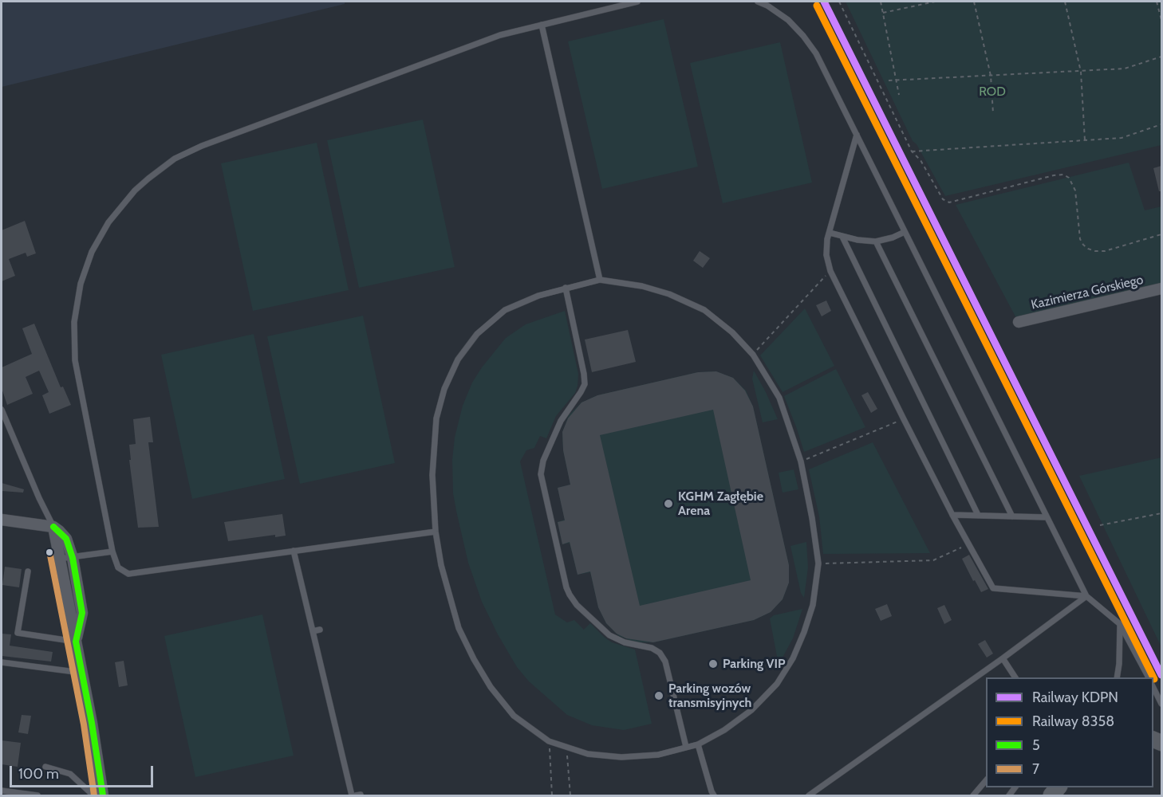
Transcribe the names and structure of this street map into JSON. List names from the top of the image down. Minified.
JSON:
{"streets":{"street":["Kazimierza Górskiego"]},"parks":["ROD"],"places":["KGHM Zagłębie Arena","Parking VIP","Parking wozów transmisyjnych"],"lines":["rail line KDPN","rail line 8358","transit line 5","transit line 7"],"legend":["Railway KDPN","Railway 8358","5","7"],"scale_bar":"100 m"}
